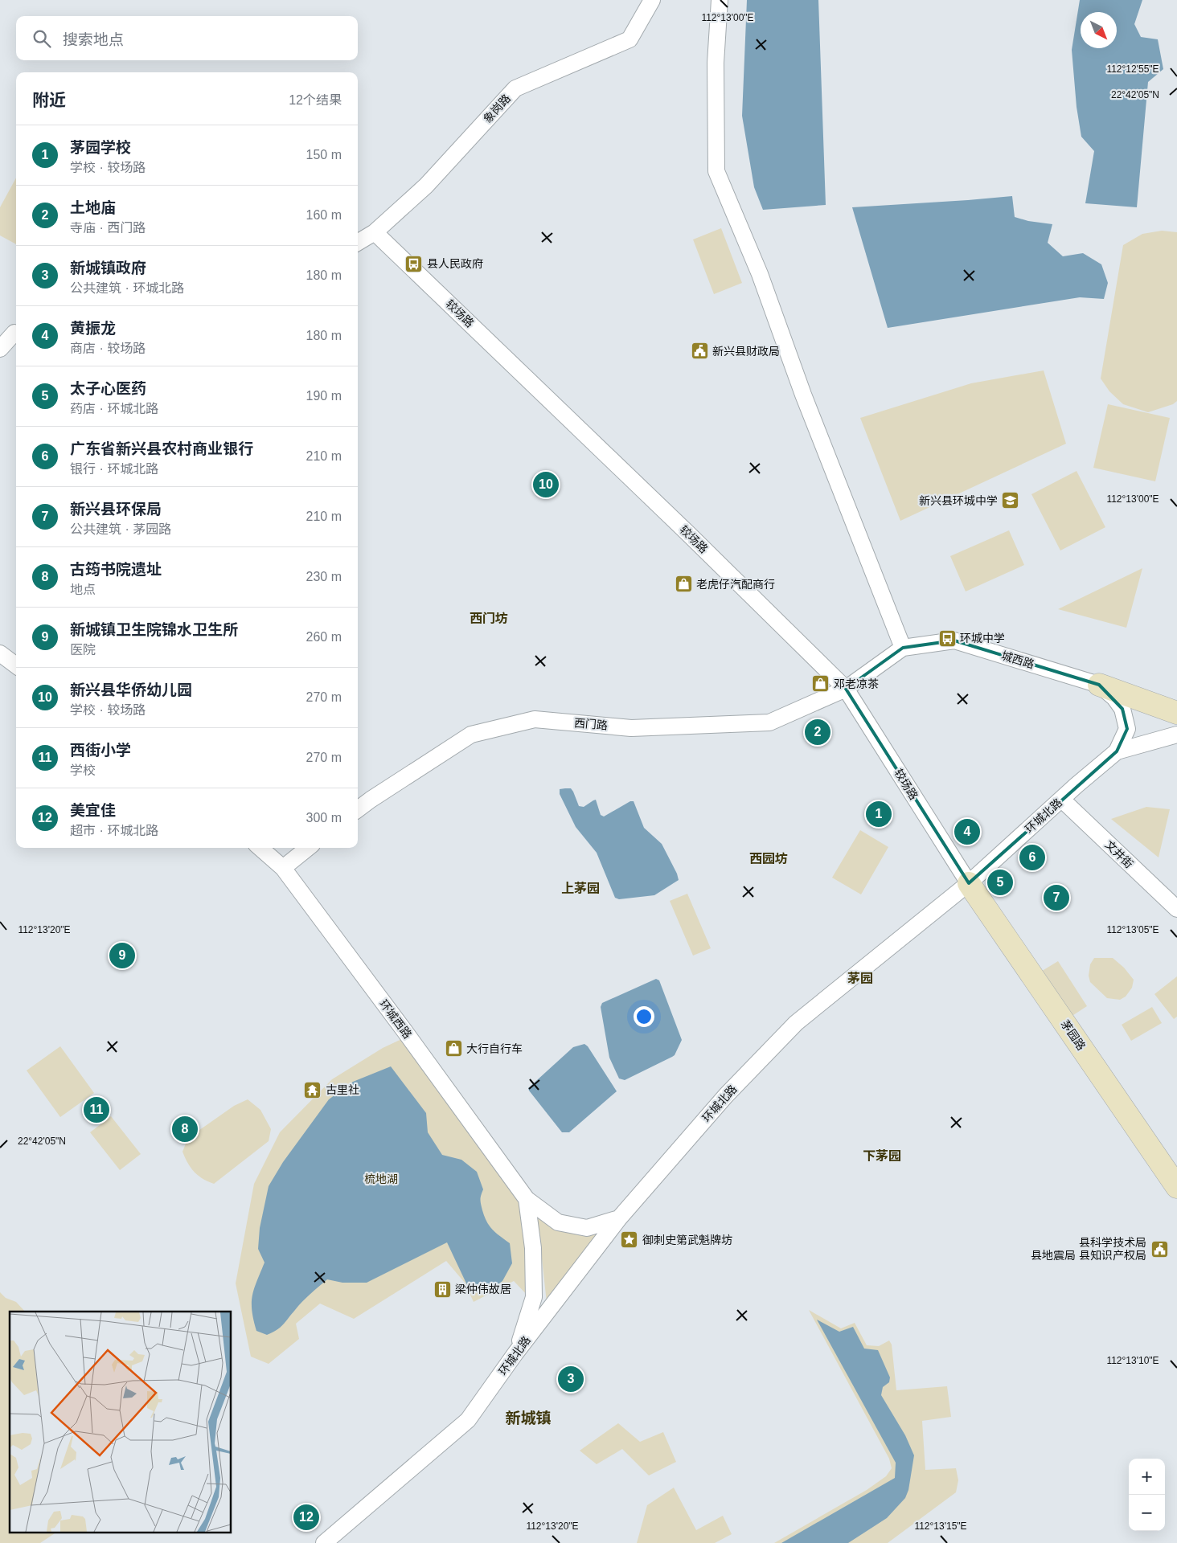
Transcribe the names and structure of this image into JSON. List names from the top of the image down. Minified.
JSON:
{"streets":{"street":["象岗路","较场路","城西路","西门路","环城北路","文井街","环城西路","茅园路"]},"crossings":[["象岗路","较场路"],["较场路","城西路"],["较场路","西门路"],["较场路","环城北路"],["较场路","茅园路"],["城西路","西门路"],["环城北路","文井街"],["环城北路","环城西路"],["环城北路","茅园路"]],"districts":["西门坊","西园坊","上茅园","茅园","下茅园","新城镇"],"parks":["梳地湖"],"places":{"bus stop":["县人民政府","环城中学"],"public building":["新兴县财政局","县科学技术局 县地震局 县知识产权局"],"school or university":["新兴县环城中学"],"shop":["老虎仔汽配商行","邓老凉茶","大行自行车"],"temple":["古里社"],"place":["御刺史第武魁牌坊"],"building":["梁仲伟故居"]},"north":"bottom right","page":{"search":"搜索地点","heading":["附近","12个结果"],"list":[{"mark":"1","name":"茅园学校","note":"学校 · 较场路","value":"150 m"},{"mark":"2","name":"土地庙","note":"寺庙 · 西门路","value":"160 m"},{"mark":"3","name":"新城镇政府","note":"公共建筑 · 环城北路","value":"180 m"},{"mark":"4","name":"黄振龙","note":"商店 · 较场路","value":"180 m"},{"mark":"5","name":"太子心医药","note":"药店 · 环城北路","value":"190 m"},{"mark":"6","name":"广东省新兴县农村商业银行","note":"银行 · 环城北路","value":"210 m"},{"mark":"7","name":"新兴县环保局","note":"公共建筑 · 茅园路","value":"210 m"},{"mark":"8","name":"古筠书院遗址","note":"地点","value":"230 m"},{"mark":"9","name":"新城镇卫生院锦水卫生所","note":"医院","value":"260 m"},{"mark":"10","name":"新兴县华侨幼儿园","note":"学校 · 较场路","value":"270 m"},{"mark":"11","name":"西街小学","note":"学校","value":"270 m"},{"mark":"12","name":"美宜佳","note":"超市 · 环城北路","value":"300 m"}],"pins":["10","2","1","4","6","5","7","9","11","8","3","12"],"map_buttons":["+","−"]},"coordinates":["112°13'00\"E","112°12'55\"E","22°42'05\"N","112°13'20\"E","112°13'05\"E","112°13'10\"E","112°13'15\"E"]}
